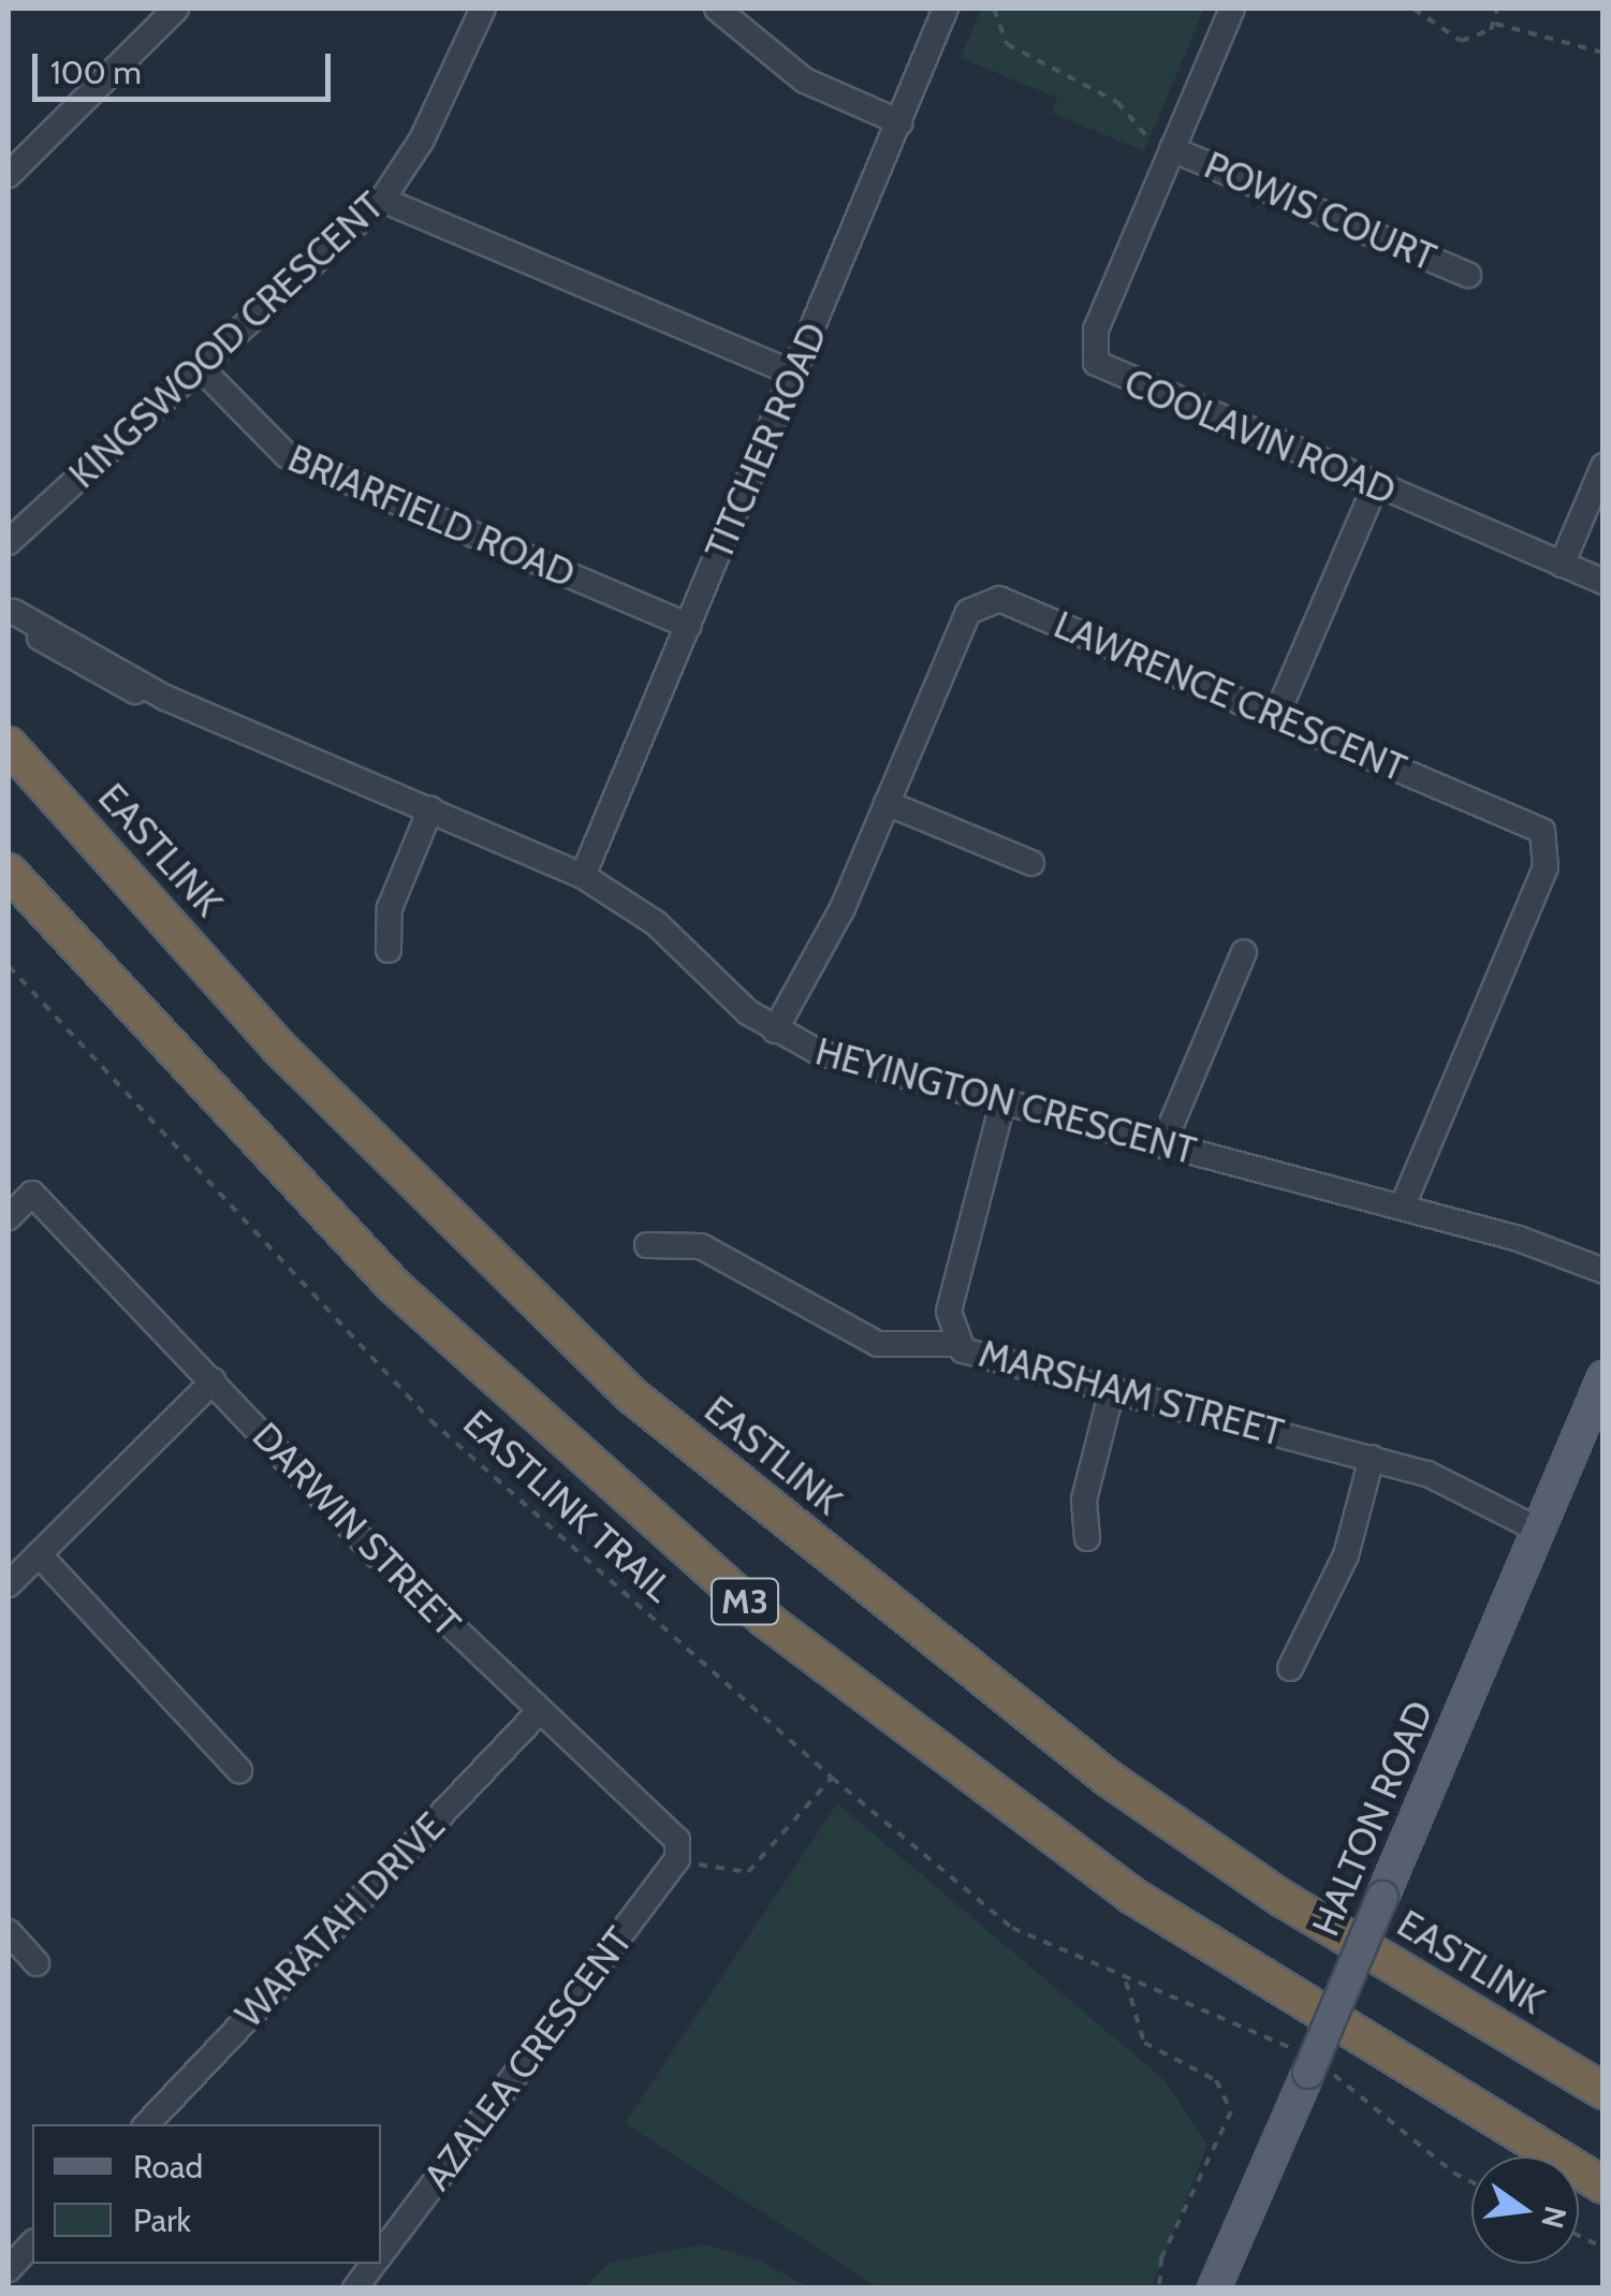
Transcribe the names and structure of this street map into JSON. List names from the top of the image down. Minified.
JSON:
{"streets":{"highway":["EASTLINK","M3"],"main road":["HALTON ROAD"],"street":["POWIS COURT","KINGSWOOD CRESCENT","COOLAVIN ROAD","TITCHER ROAD","BRIARFIELD ROAD","LAWRENCE CRESCENT","HEYINGTON CRESCENT","MARSHAM STREET","DARWIN STREET","WARATAH DRIVE","AZALEA CRESCENT"],"path":["EASTLINK TRAIL"]},"crossings":[["POWIS COURT","COOLAVIN ROAD"],["KINGSWOOD CRESCENT","BRIARFIELD ROAD"],["TITCHER ROAD","BRIARFIELD ROAD"],["TITCHER ROAD","HEYINGTON CRESCENT"],["LAWRENCE CRESCENT","HEYINGTON CRESCENT"],["HEYINGTON CRESCENT","MARSHAM STREET"],["MARSHAM STREET","HALTON ROAD"],["EASTLINK TRAIL","HALTON ROAD"],["DARWIN STREET","WARATAH DRIVE"],["DARWIN STREET","AZALEA CRESCENT"]],"legend":["Road","Park"],"scale_bar":"100 m","north":"right"}
